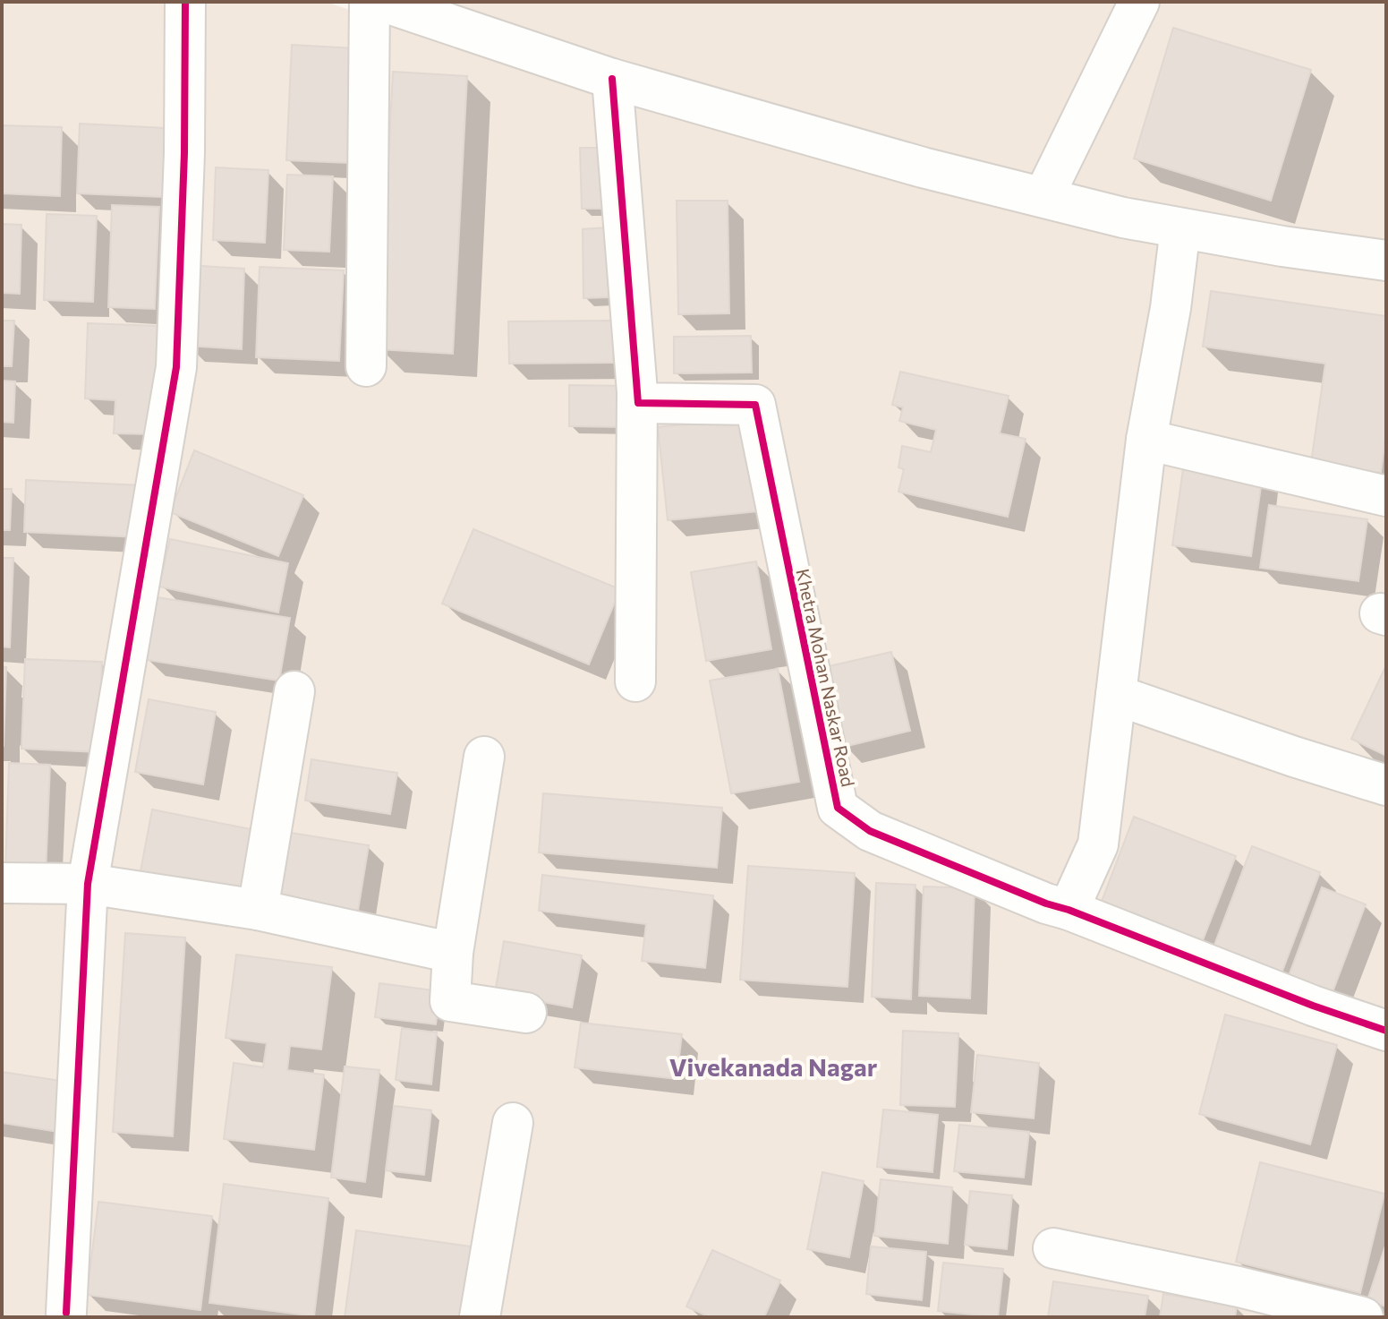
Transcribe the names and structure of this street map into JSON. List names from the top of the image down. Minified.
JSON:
{"streets":{"street":["Khetra Mohan Naskar Road"]},"districts":["Vivekanada Nagar"]}
